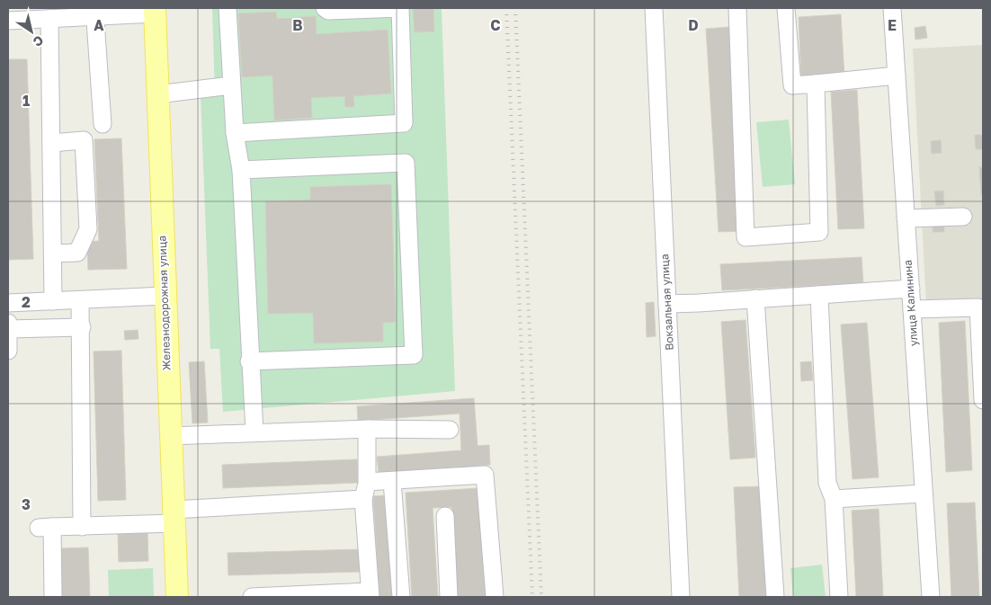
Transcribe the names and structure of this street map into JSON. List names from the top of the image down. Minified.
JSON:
{"streets":{"main road":["Железнодорожная улица"],"street":["Вокзальная улица","улица Калинина"]},"north":"bottom right","grid":{"columns":["A","B","C","D","E"],"rows":["1","2","3"]}}
